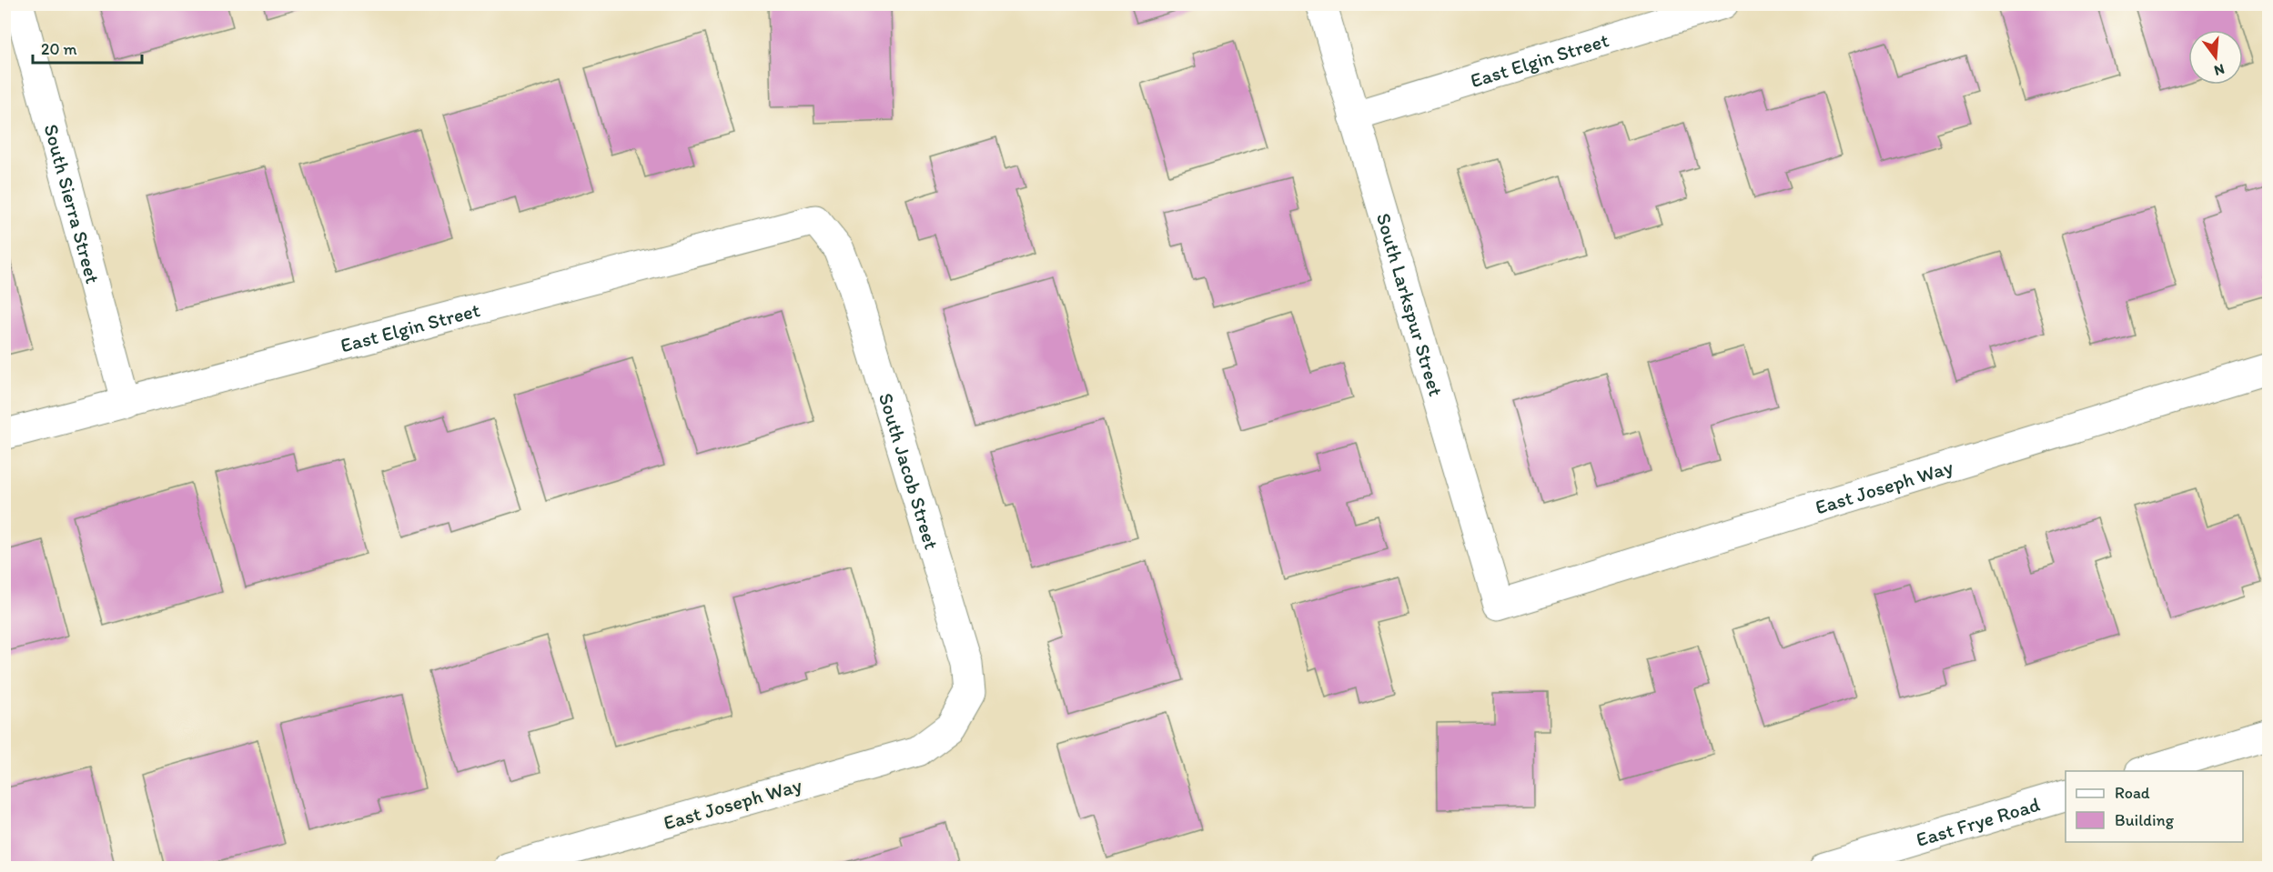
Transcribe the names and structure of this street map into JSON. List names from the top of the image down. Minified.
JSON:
{"streets":{"street":["East Elgin Street","South Sierra Street","South Larkspur Street","South Jacob Street","East Joseph Way","East Frye Road"]},"crossings":[["East Elgin Street","South Sierra Street"],["East Elgin Street","South Larkspur Street"],["East Elgin Street","South Jacob Street"],["South Larkspur Street","East Joseph Way"],["South Jacob Street","East Joseph Way"]],"legend":["Road","Building"],"scale_bar":"20 m","north":"bottom"}
